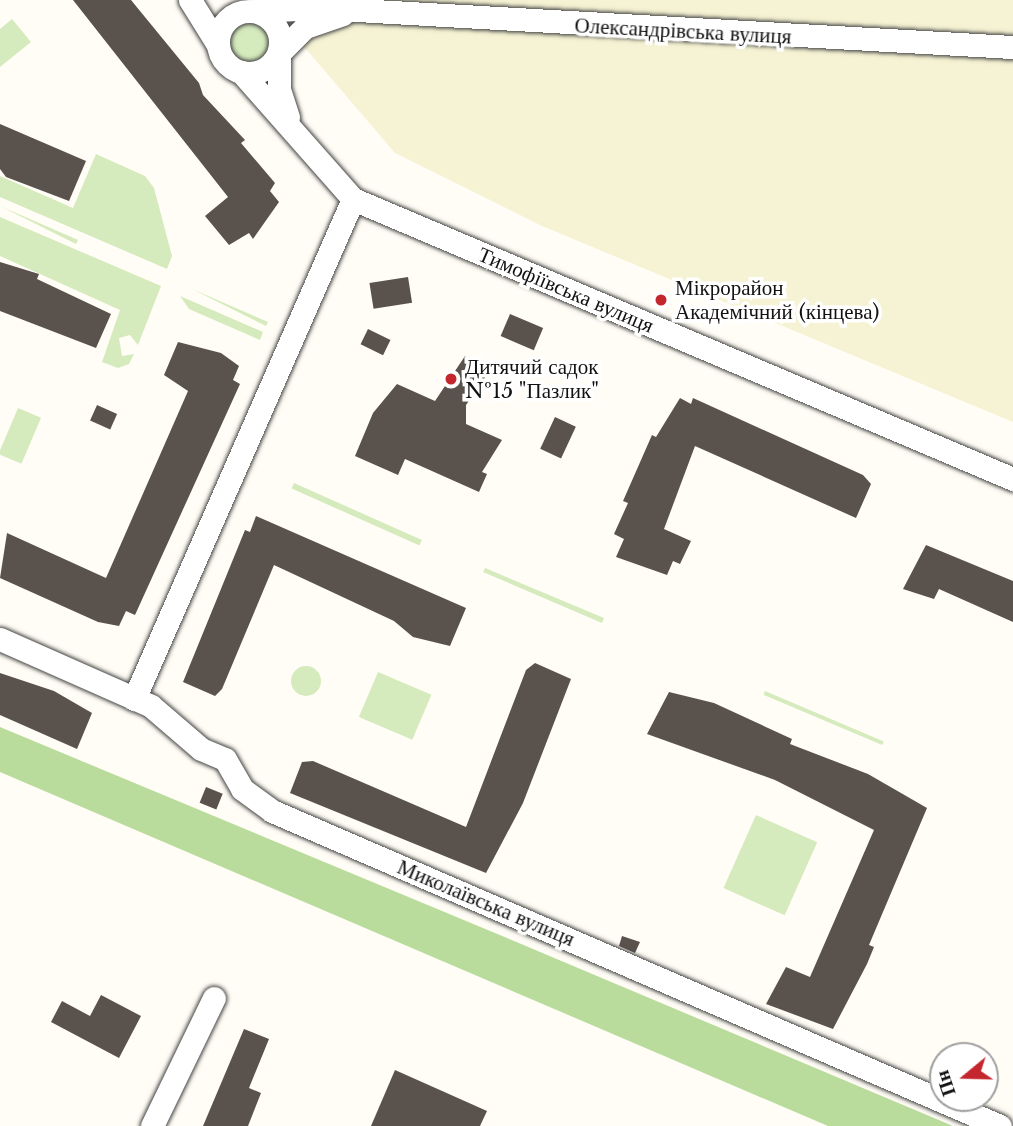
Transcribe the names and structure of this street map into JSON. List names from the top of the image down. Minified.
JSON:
{"streets":{"street":["Олександрівська вулиця","Тимофіївська вулиця","Миколаївська вулиця"]},"crossings":[["Олександрівська вулиця","Тимофіївська вулиця"]],"places":["Мікрорайон Академічний (кінцева)","Дитячий садок №15 \"Пазлик\""],"north":"left"}
